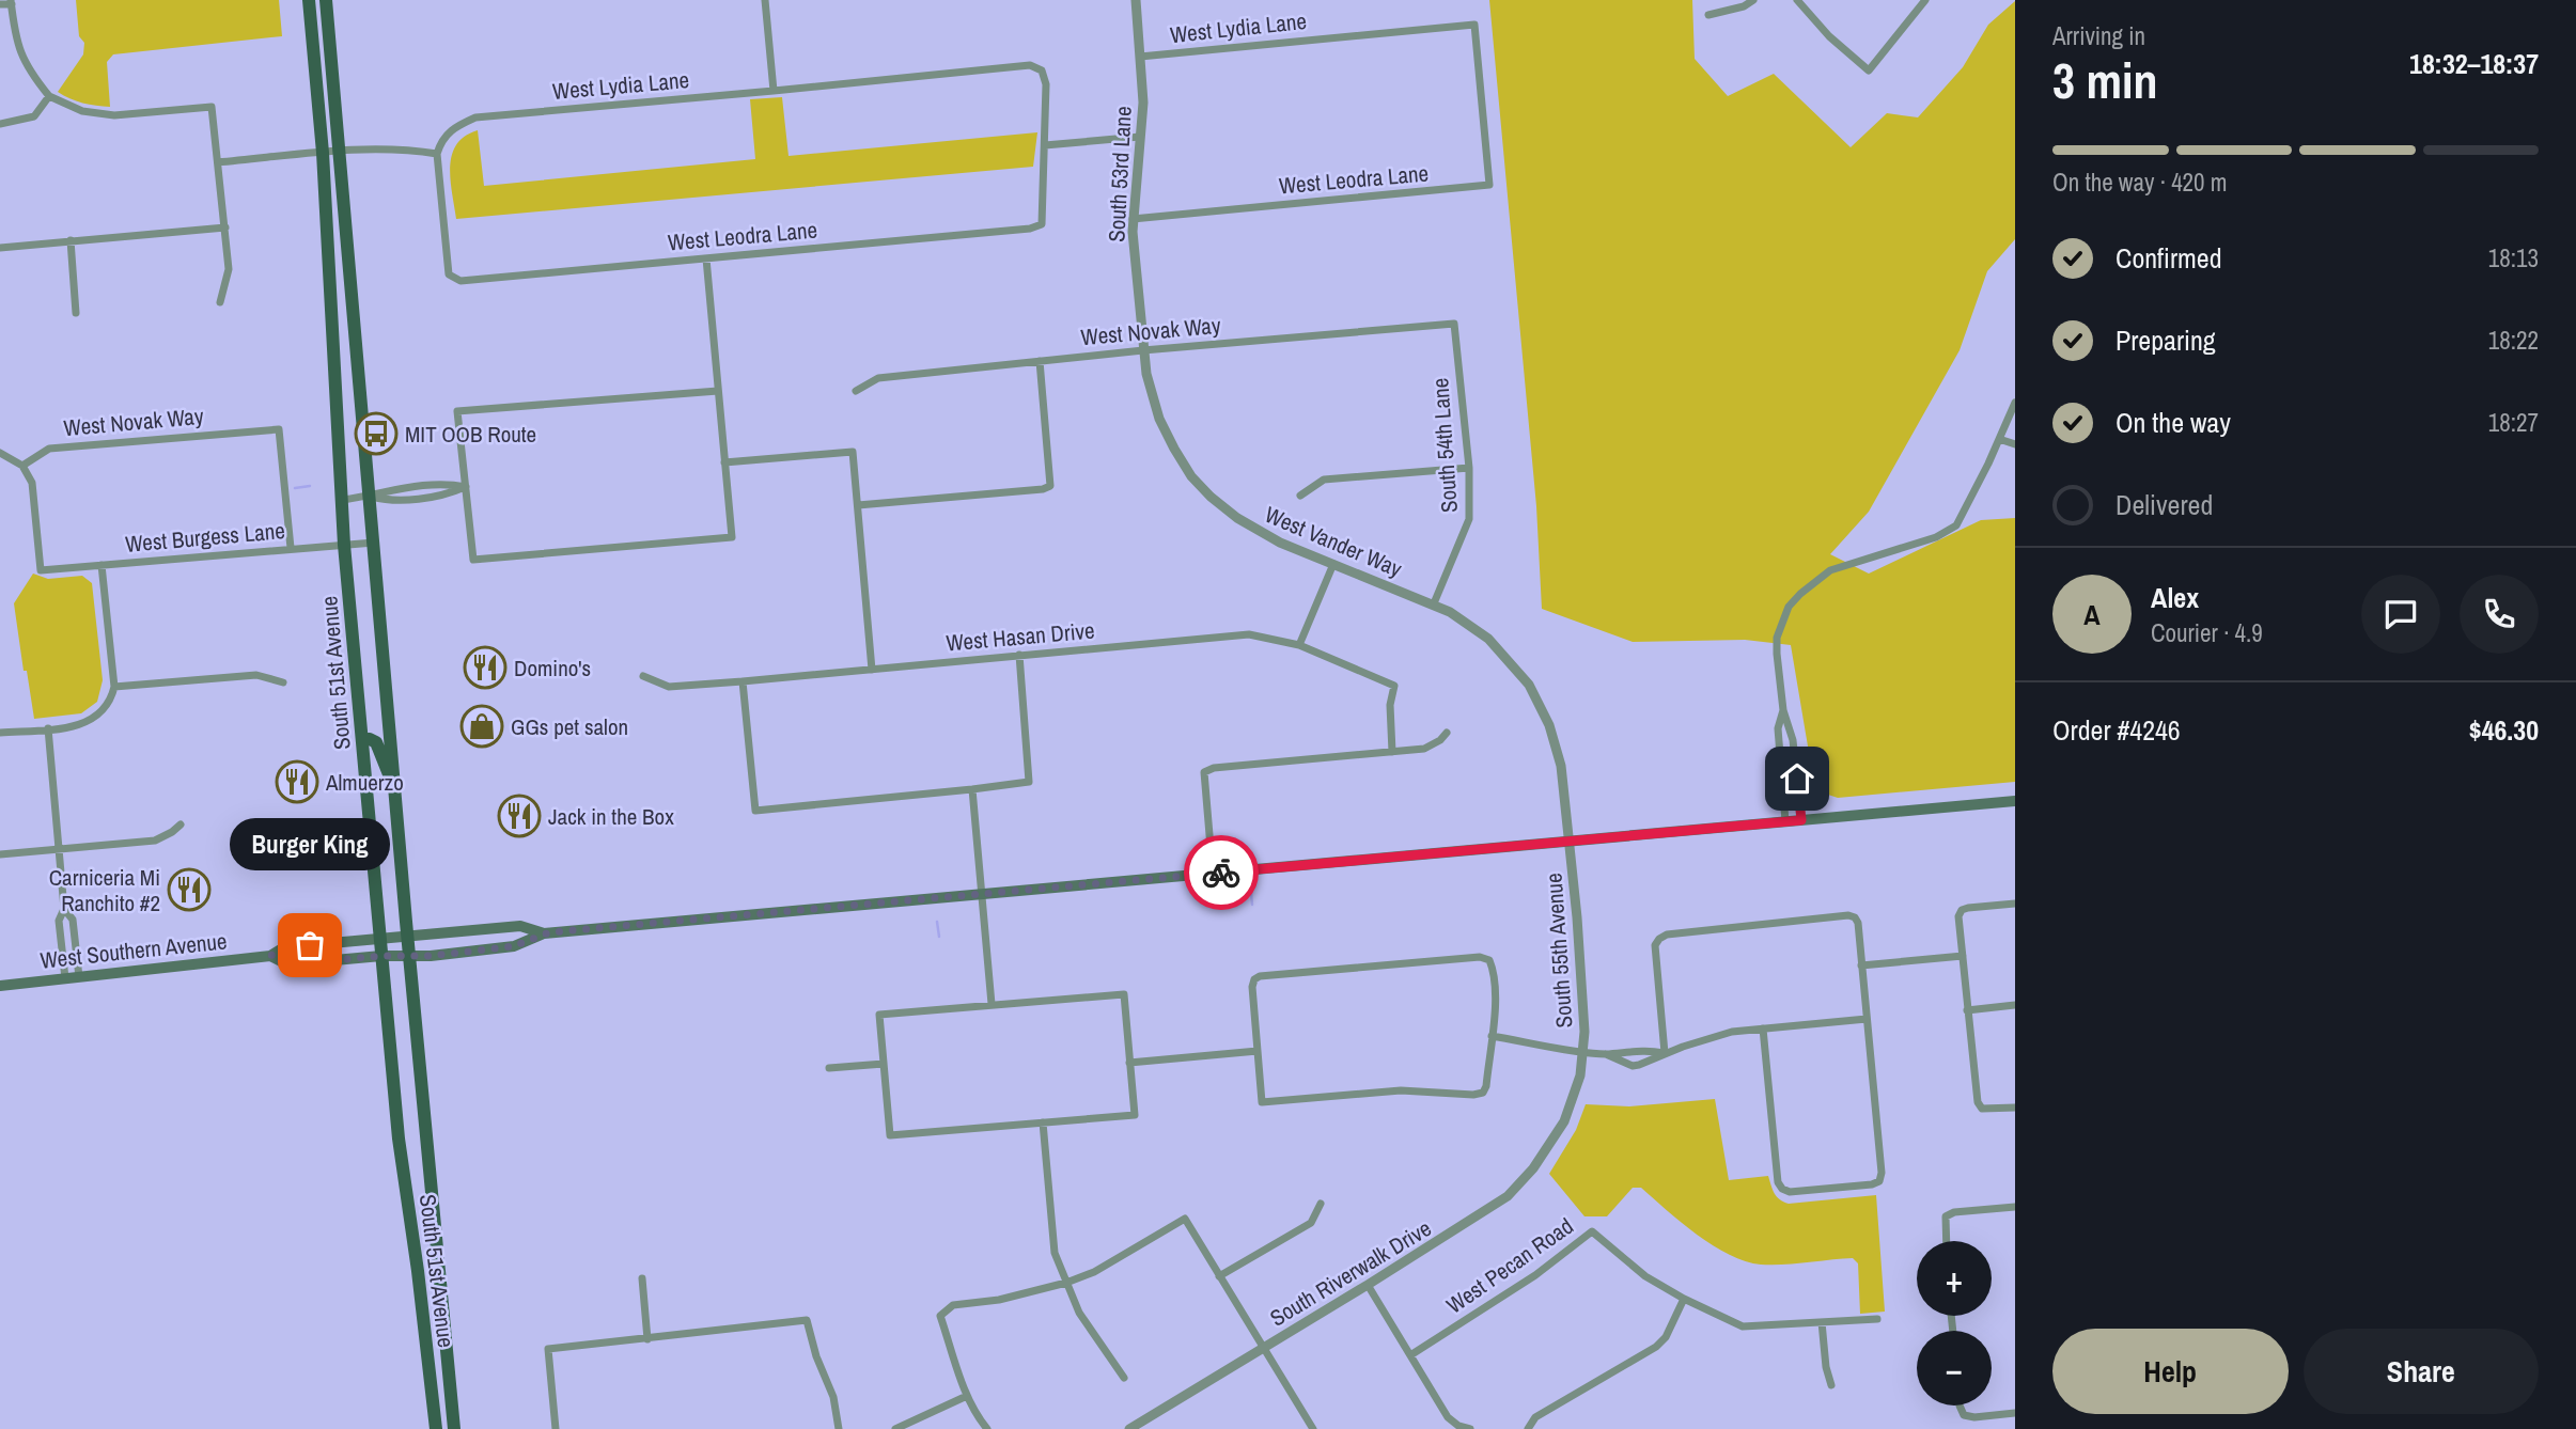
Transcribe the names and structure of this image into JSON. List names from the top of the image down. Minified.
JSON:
{"streets":{"main road":["South 51st Avenue","West Southern Avenue"],"street":["West Lydia Lane","South 53rd Lane","West Leodra Lane","West Novak Way","South 54th Lane","West Burgess Lane","West Vander Way","West Hasan Drive","South 55th Avenue","West Pecan Road","South Riverwalk Drive"]},"crossings":[["West Lydia Lane","South 53rd Lane"],["West Lydia Lane","West Leodra Lane"],["South 53rd Lane","West Leodra Lane"],["South 53rd Lane","West Novak Way"],["South 53rd Lane","West Vander Way"],["West Novak Way","South 54th Lane"],["West Novak Way","West Burgess Lane"],["West Novak Way","West Vander Way"],["South 54th Lane","West Vander Way"],["South 54th Lane","South 55th Avenue"],["West Burgess Lane","South 51st Avenue"],["West Vander Way","South 55th Avenue"],["South 51st Avenue","West Southern Avenue"],["West Southern Avenue","South 55th Avenue"],["South 55th Avenue","South Riverwalk Drive"]],"places":{"bus stop":["MIT OOB Route"],"restaurant":["Domino's","Almuerzo","Jack in the Box","Carniceria Mi Ranchito #2"],"shop":["GGs pet salon"],"other":["Burger King"]},"page":{"heading":["3 min","Arriving in","18:32–18:37"],"panel":["Alex","Courier · 4.9","Order #4246","$46.30"],"bar":"On the way · 420 m","list":[["Confirmed","18:13"],["Preparing","18:22"],["On the way","18:27"],"Delivered"],"round":"A","bubble":"Burger King","map_buttons":["+","−"],"buttons":["Help","Share"]}}
